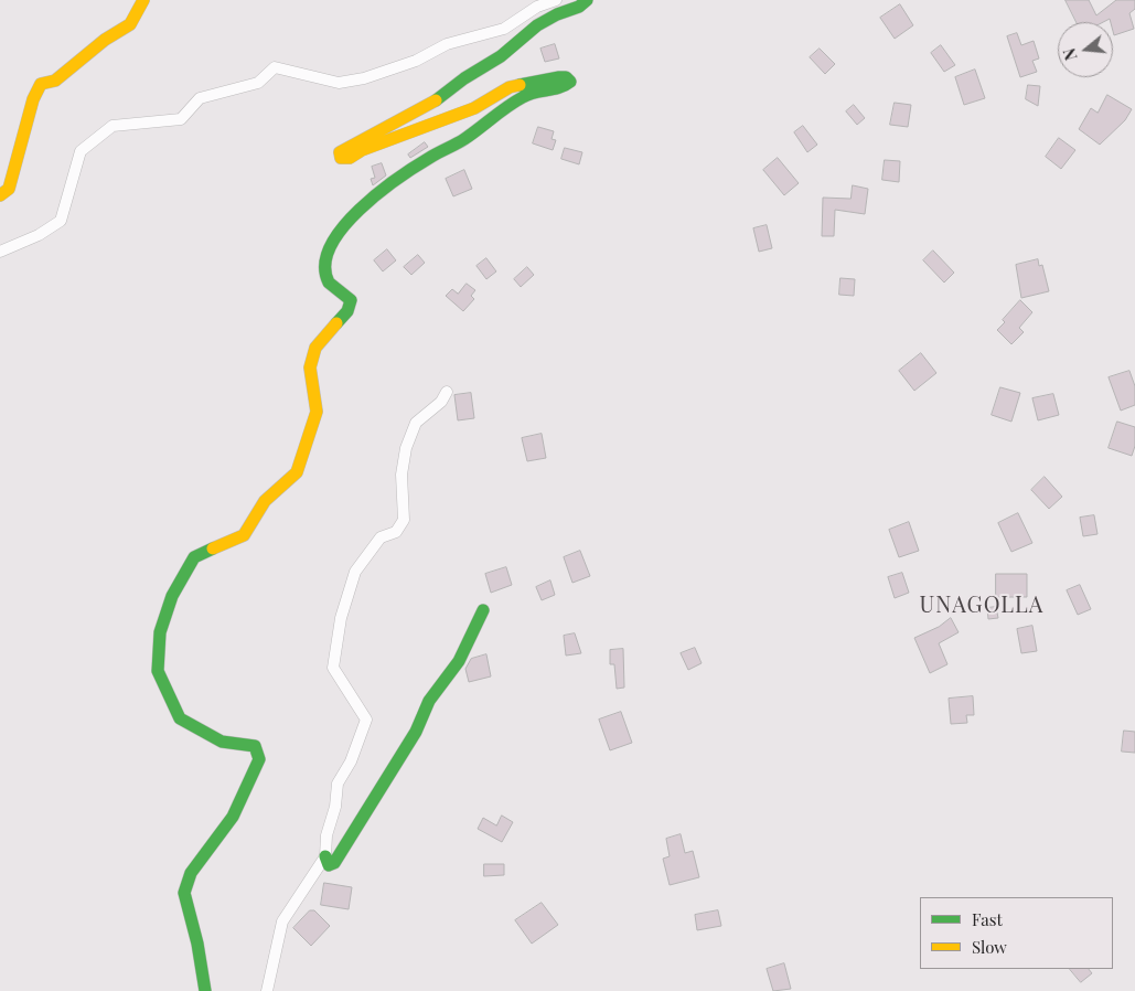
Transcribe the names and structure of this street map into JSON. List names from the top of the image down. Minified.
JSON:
{"districts":["UNAGOLLA"],"legend":["Fast","Slow"],"north":"left"}
